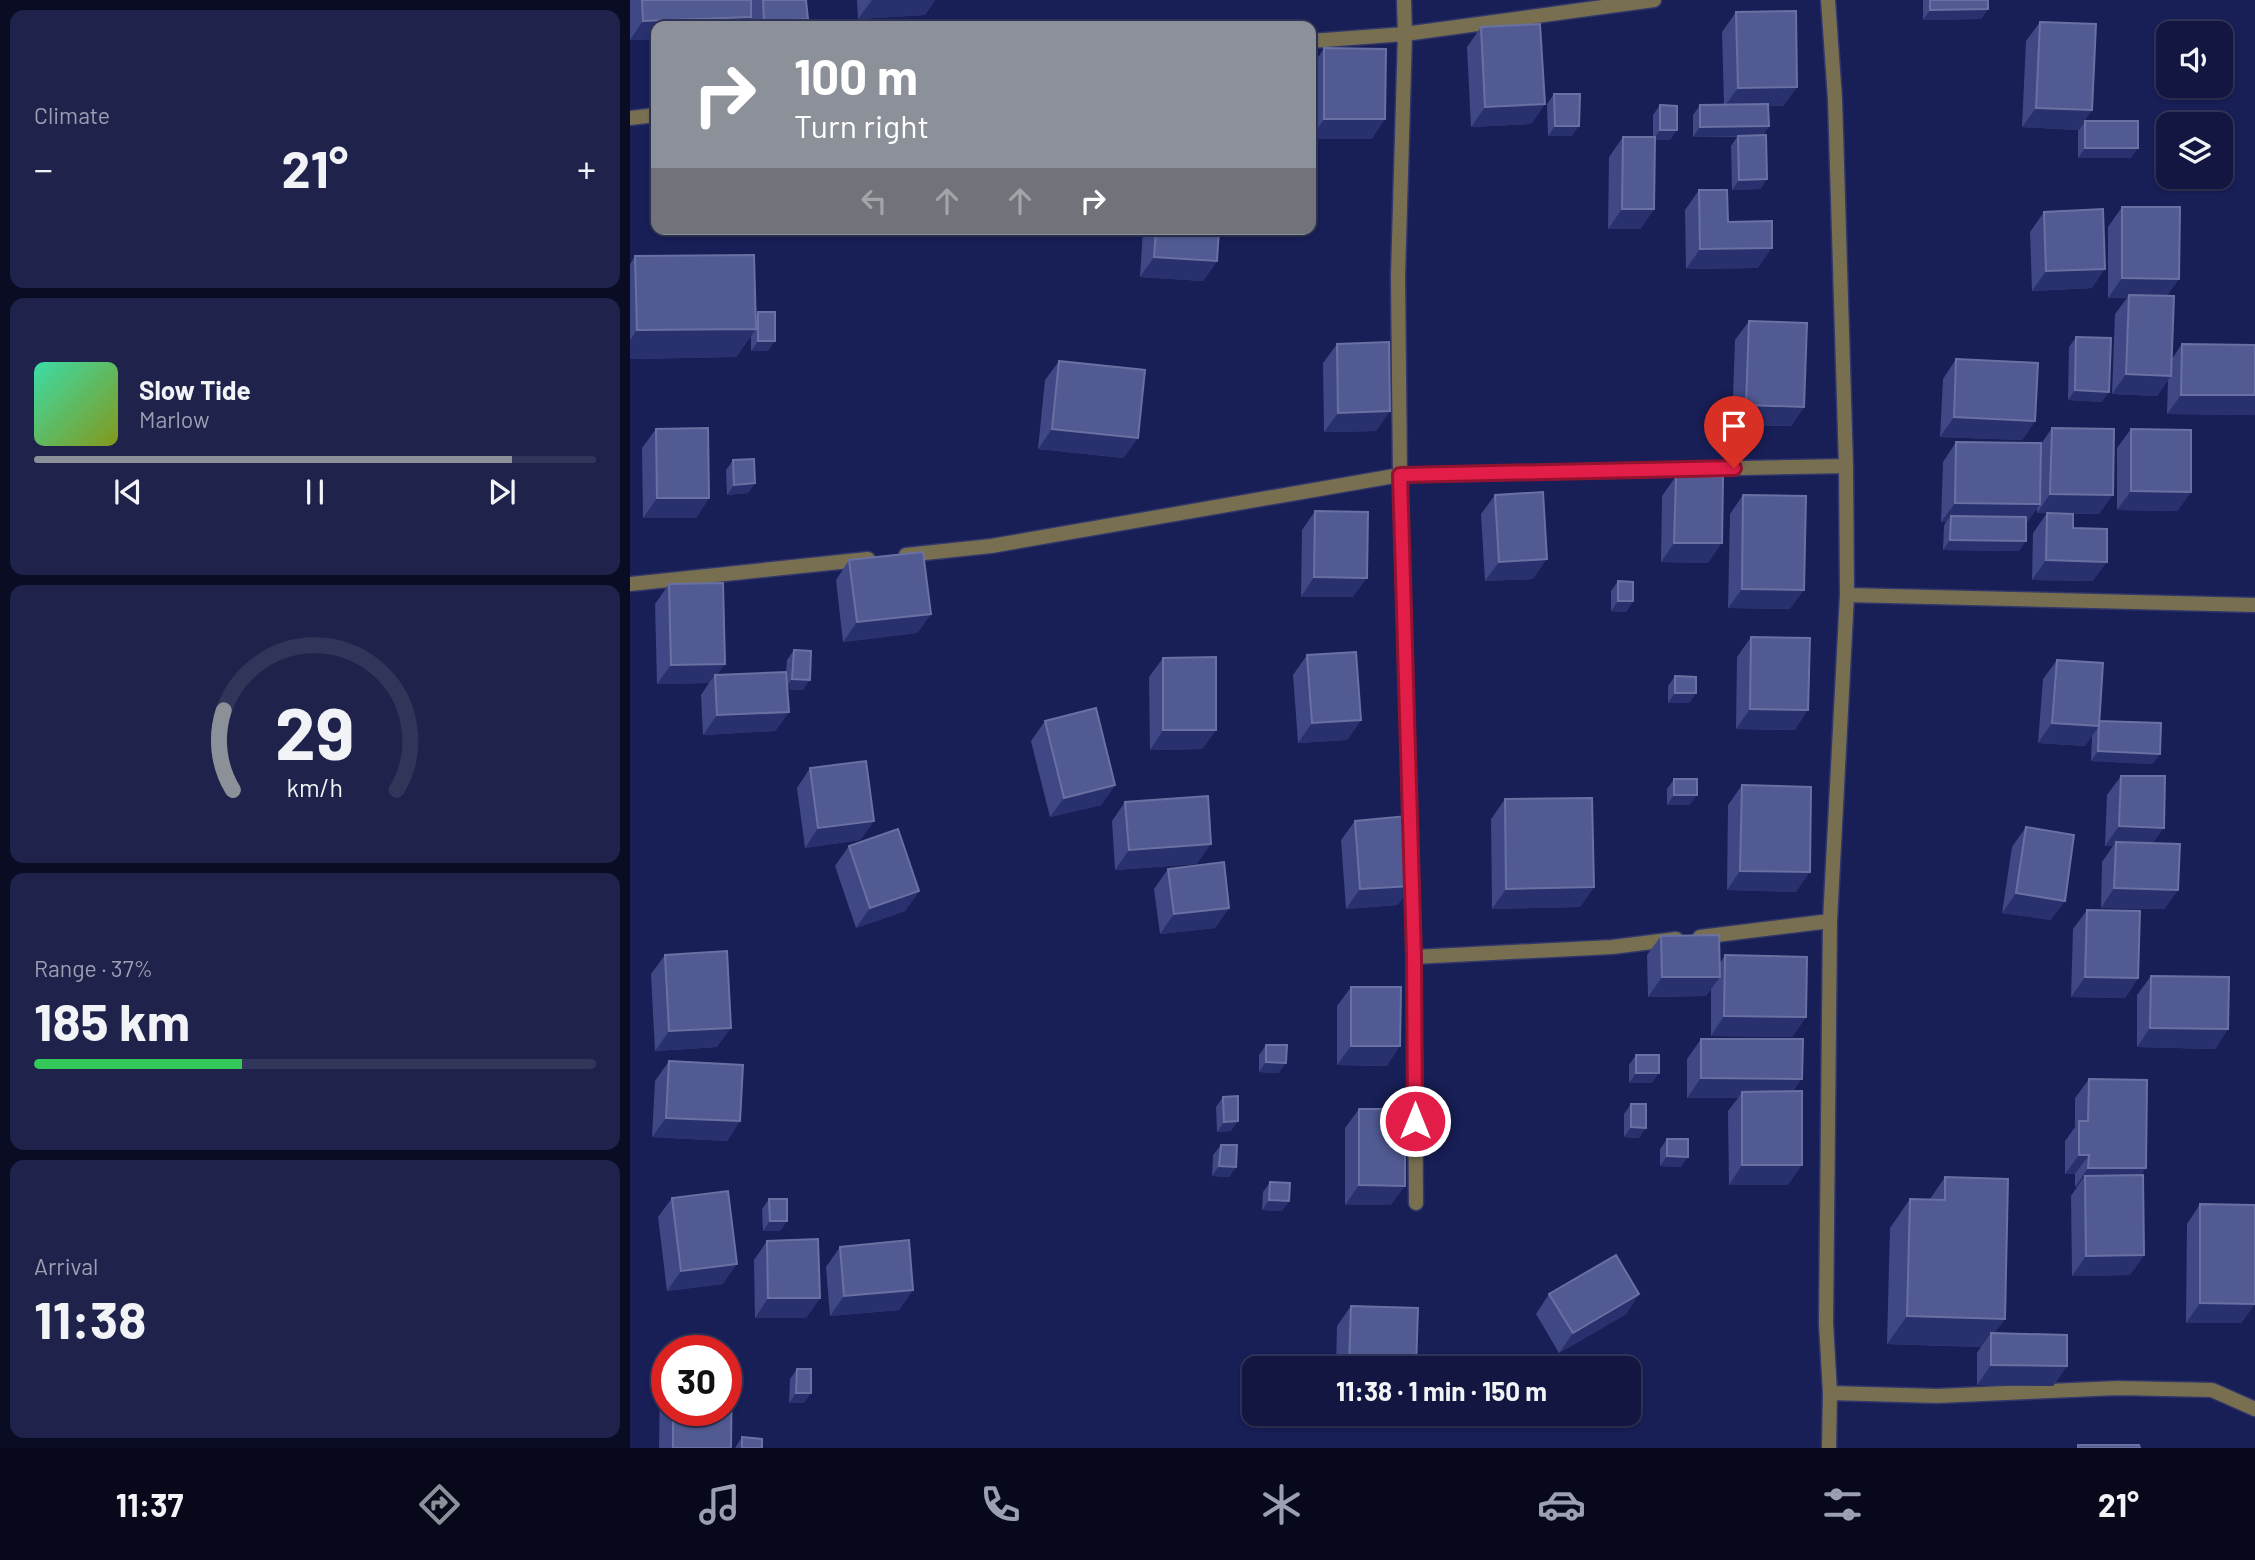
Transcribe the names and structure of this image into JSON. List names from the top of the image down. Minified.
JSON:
{"page":{"tile":["Climate",["Range · 37%","185 km"],["Arrival","11:38"]],"turn":["100 m","Turn right"],"heat":["−","21°","+"],"song":["Slow Tide","Marlow"],"limit":"30","trip":"11:38 · 1 min · 150 m","tabs":["11:37","21°"],"gauge":["29","km/h"]}}
